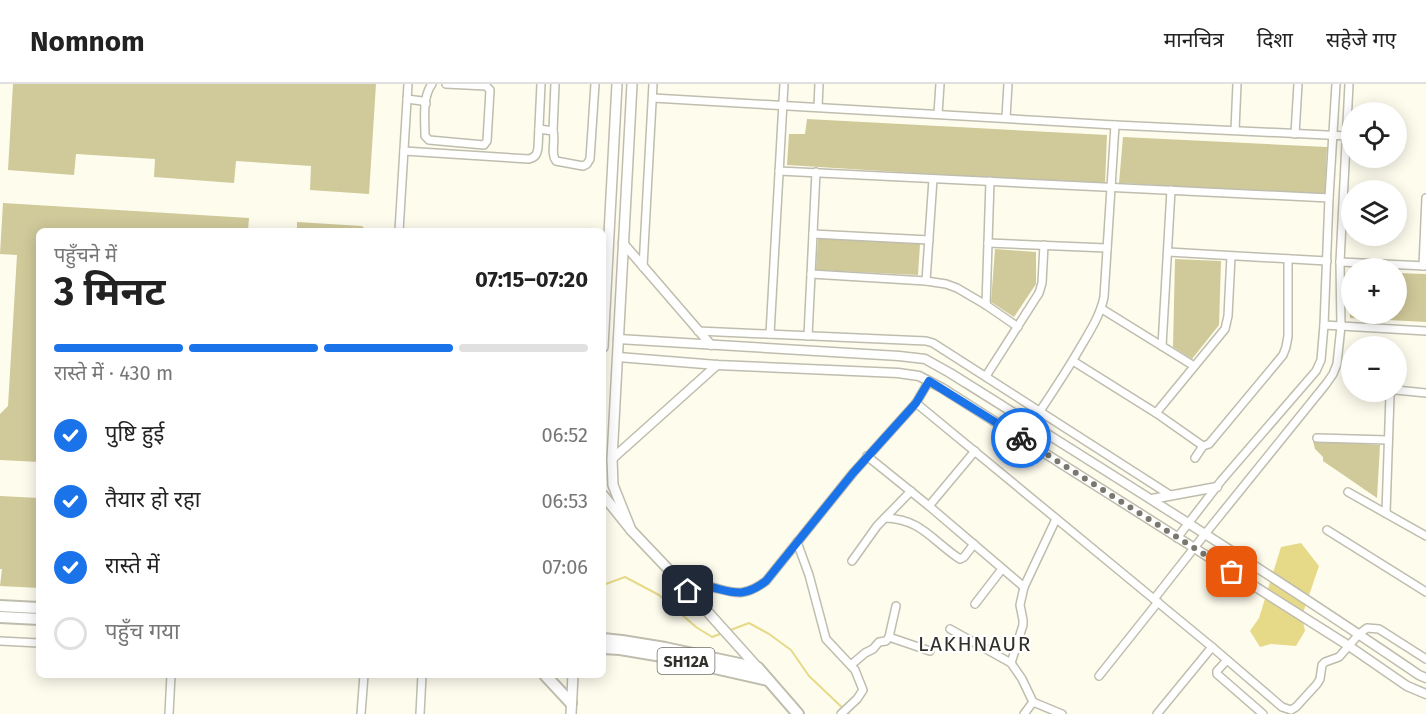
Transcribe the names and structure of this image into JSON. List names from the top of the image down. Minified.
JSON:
{"streets":{"main road":["SH12A"]},"districts":["LAKHNAUR"],"page":{"header":"Nomnom","nav":["मानचित्र","दिशा","सहेजे गए"],"map_buttons":["+","−"],"heading":["3 मिनट","पहुँचने में","07:15–07:20"],"bar":"रास्ते में · 430 m","list":[["पुष्टि हुई","06:52"],["तैयार हो रहा","06:53"],["रास्ते में","07:06"],"पहुँच गया"]}}
